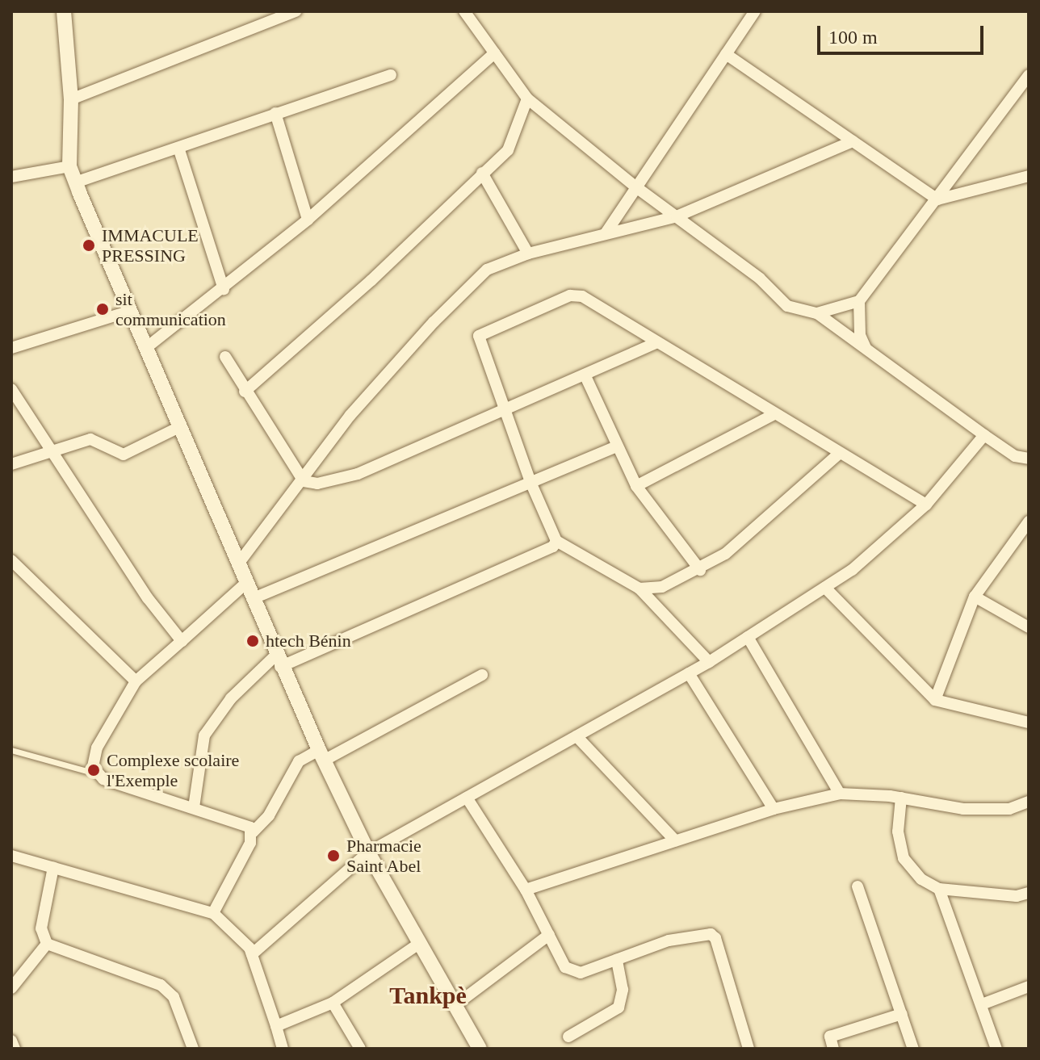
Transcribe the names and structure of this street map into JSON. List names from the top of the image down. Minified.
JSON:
{"districts":["Tankpè"],"places":["IMMACULE PRESSING","sit communication","htech Bénin","Complexe scolaire l'Exemple","Pharmacie Saint Abel"],"scale_bar":"100 m"}
